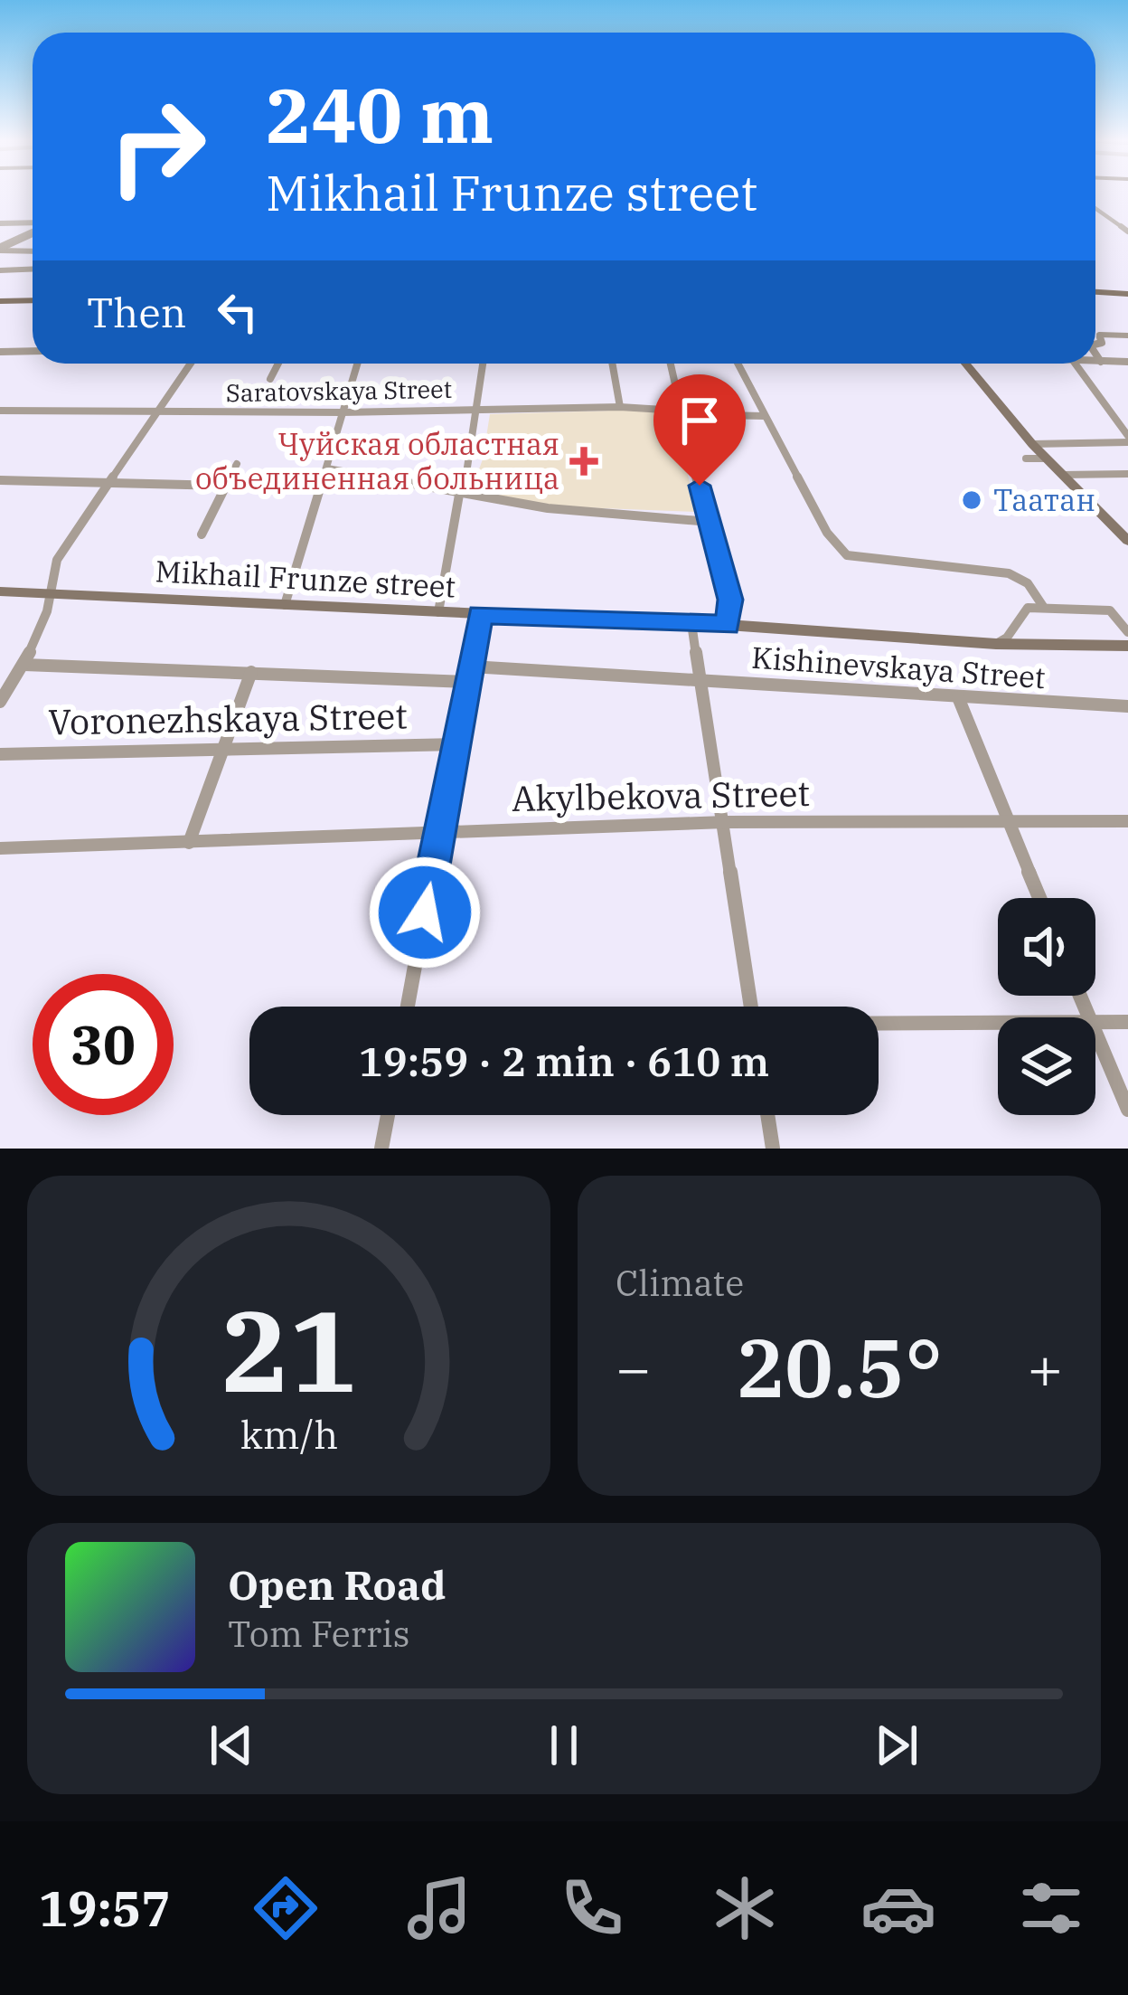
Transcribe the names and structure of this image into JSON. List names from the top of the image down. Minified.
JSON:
{"streets":{"main road":["Mikhail Frunze street"],"street":["Saratovskaya Street","Kishinevskaya Street","Voronezhskaya Street","Akylbekova Street"]},"places":{"health":["Чуйская областная объединенная больница"],"other":["Таатан"]},"page":{"turn":["240 m","Mikhail Frunze street"],"then":"Then","limit":"30","trip":"19:59 · 2 min · 610 m","tile":"Climate","heat":["−","20.5°","+"],"song":["Open Road","Tom Ferris"],"tabs":"19:57","gauge":["21","km/h"]}}
